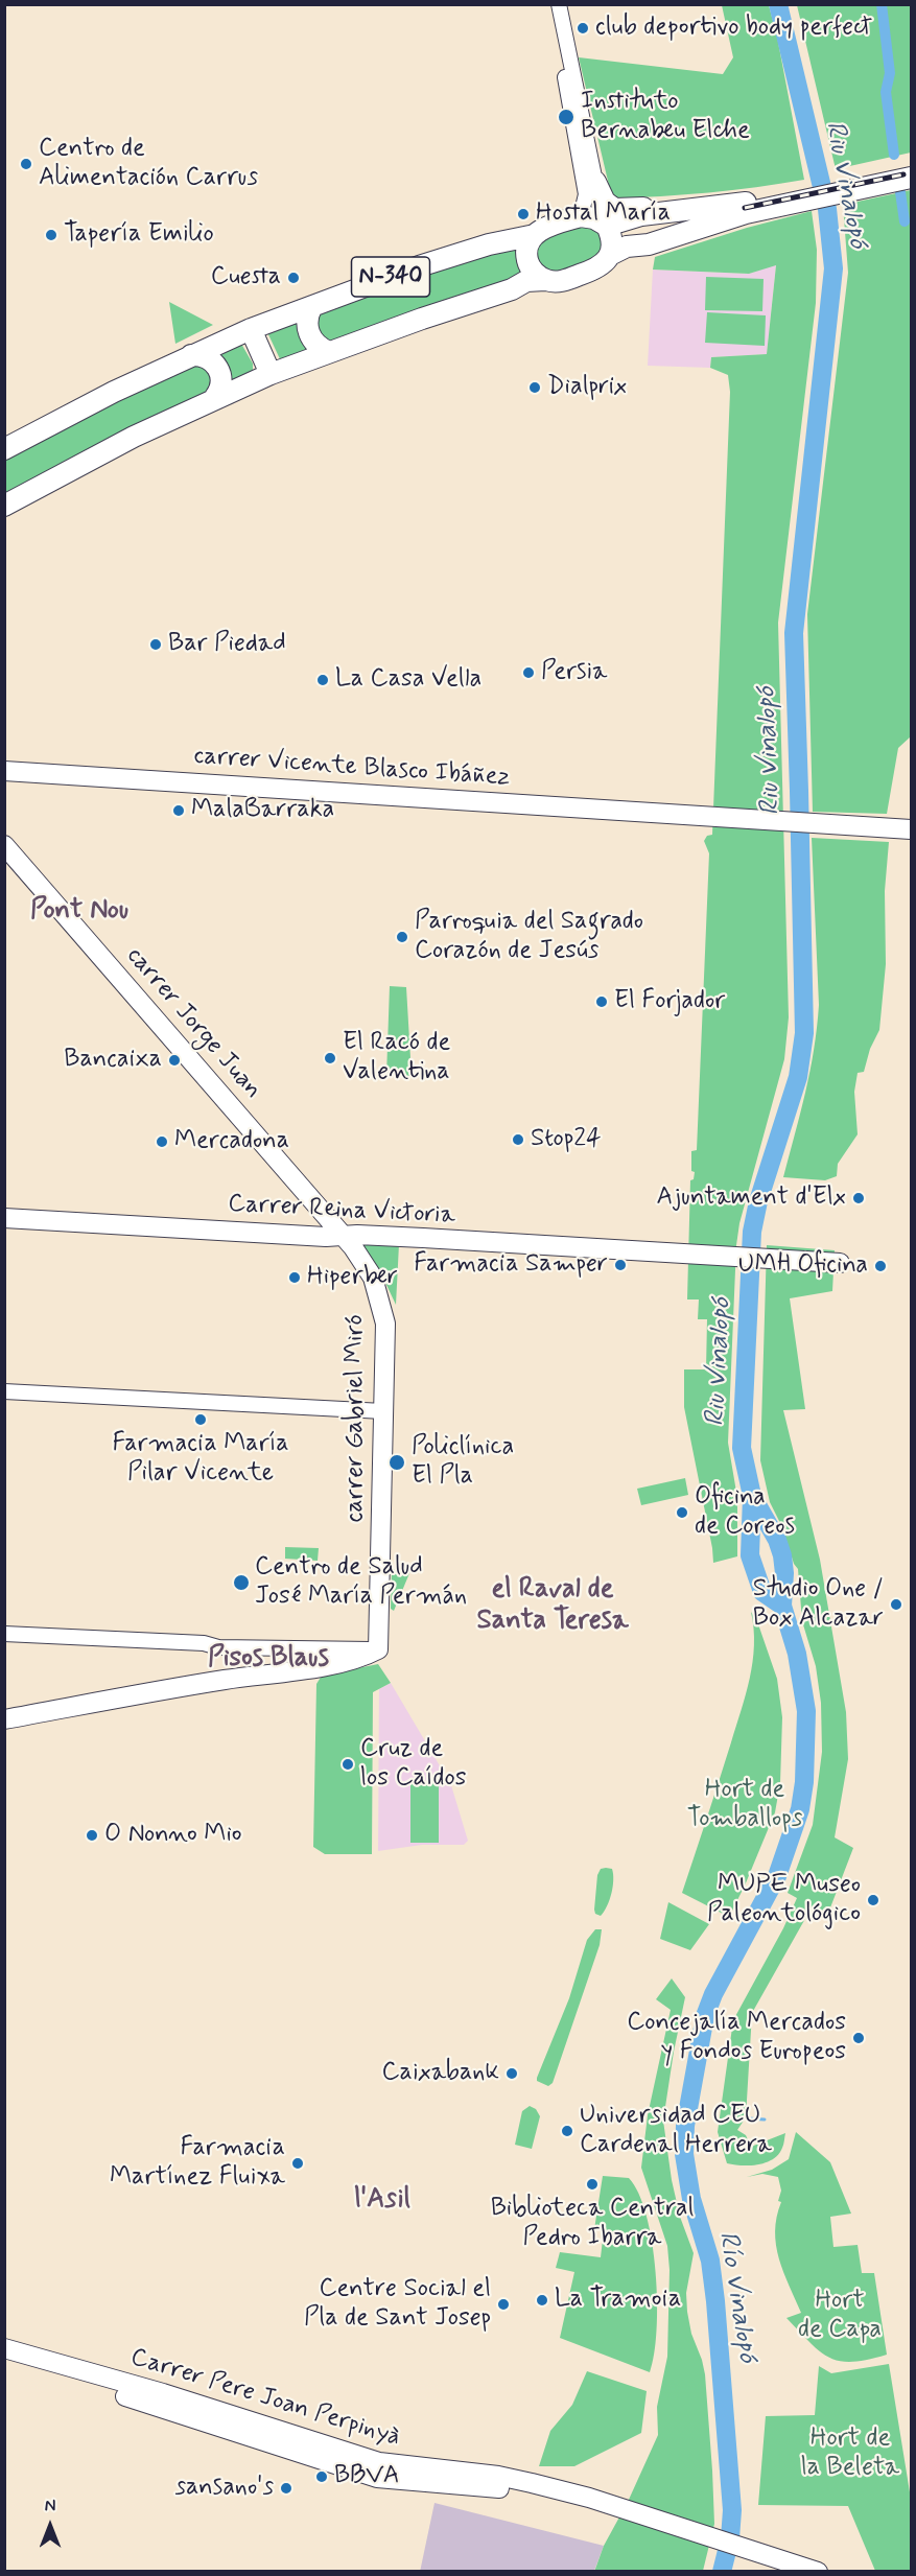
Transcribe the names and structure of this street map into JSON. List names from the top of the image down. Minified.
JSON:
{"streets":{"highway":["N-340"],"main road":["carrer Vicente Blasco Ibáñez","carrer Jorge Juan","Carrer Reina Victoria","carrer Gabriel Miró","Carrer Pere Joan Perpinyà"]},"crossings":[["carrer Jorge Juan","Carrer Reina Victoria"],["carrer Jorge Juan","carrer Gabriel Miró"],["Carrer Reina Victoria","carrer Gabriel Miró"]],"districts":["Pont Nou","el Raval de Santa Teresa","Pisos Blaus","l'Asil"],"water":["Riu Vinalopó","Río Vinalopó"],"parks":["Hort de Tomballops","Hort de Capa","Hort de la Beleta"],"places":["club deportivo body perfect","Instituto Bernabeu Elche","Centro de Alimentación Carrus","Hostal María","Tapería Emilio","Cuesta","Dialprix","Bar Piedad","Persia","La Casa Vella","MalaBarraka","Parroquia del Sagrado Corazón de Jesús","El Forjador","El Racó de Valentina","Bancaixa","Stop24","Mercadona","Ajuntament d'Elx","Farmacia Samper","UMH Oficina","Hiperber","Farmacia María Pilar Vicente","Policlínica El Pla","Oficina de Coreos","Centro de Salud José María Permán","Studio One / Box Alcazar","Cruz de los Caídos","O Nonno Mio","MUPE Museo Paleontológico","Concejalía Mercados y Fondos Europeos","Caixabank","Universidad CEU Cardenal Herrera","Farmacia Martínez Fluixa","Biblioteca Central Pedro Ibarra","La Tramoia","Centre Social el Pla de Sant Josep","BBVA","sansano's"],"north":"top"}
